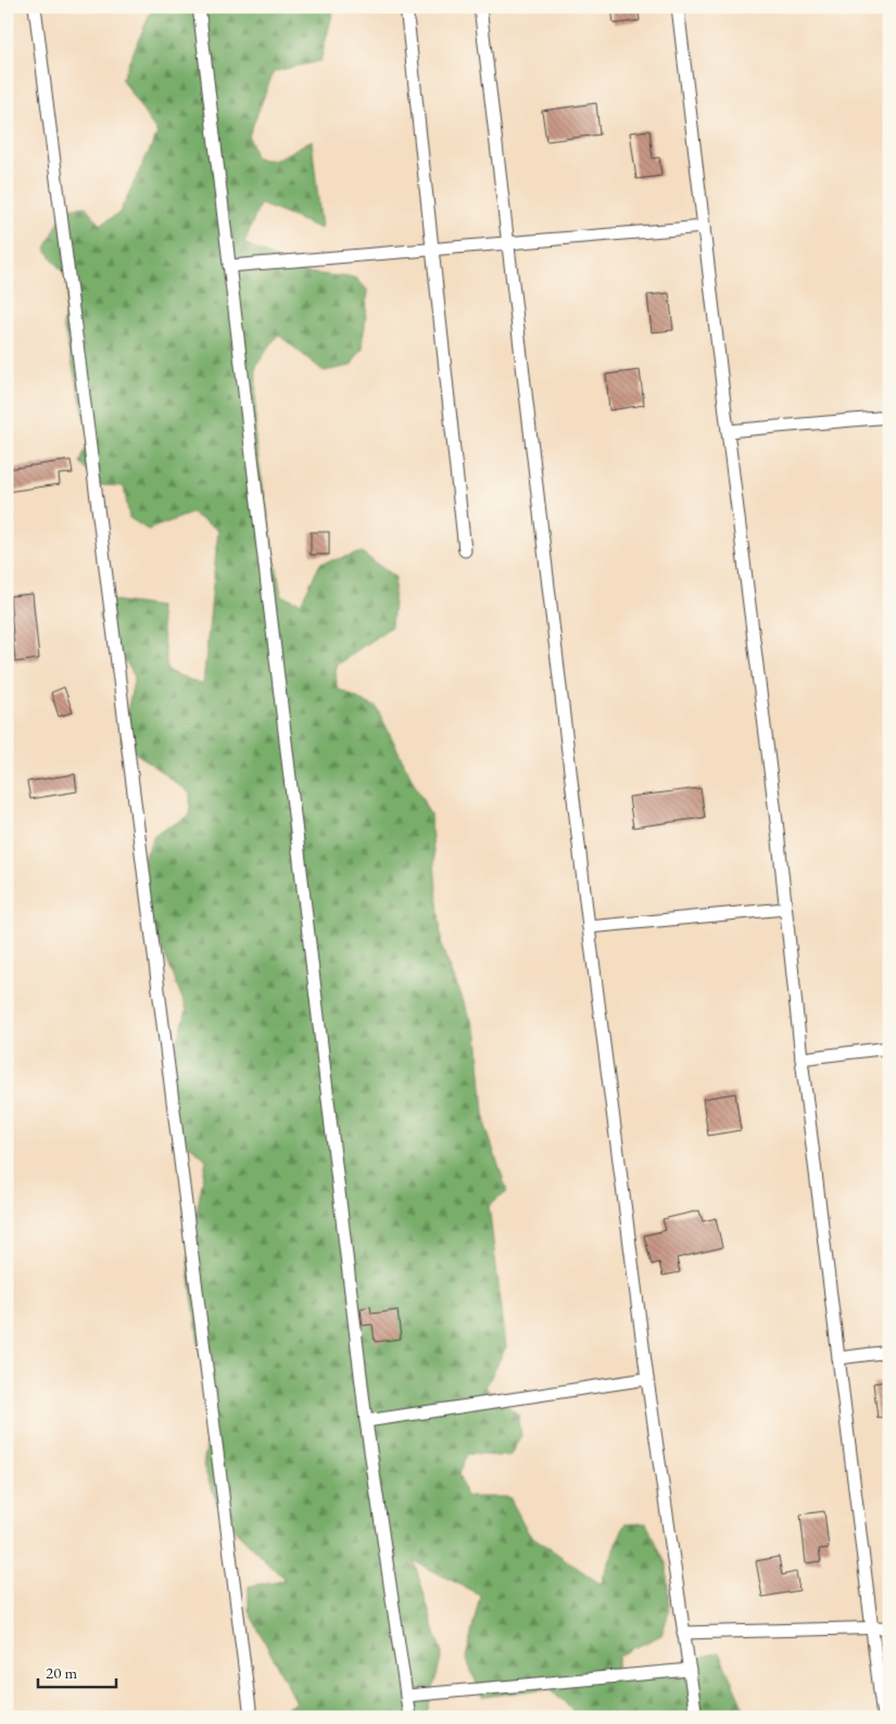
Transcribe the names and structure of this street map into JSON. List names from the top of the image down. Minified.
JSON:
{"scale_bar":"20 m"}
